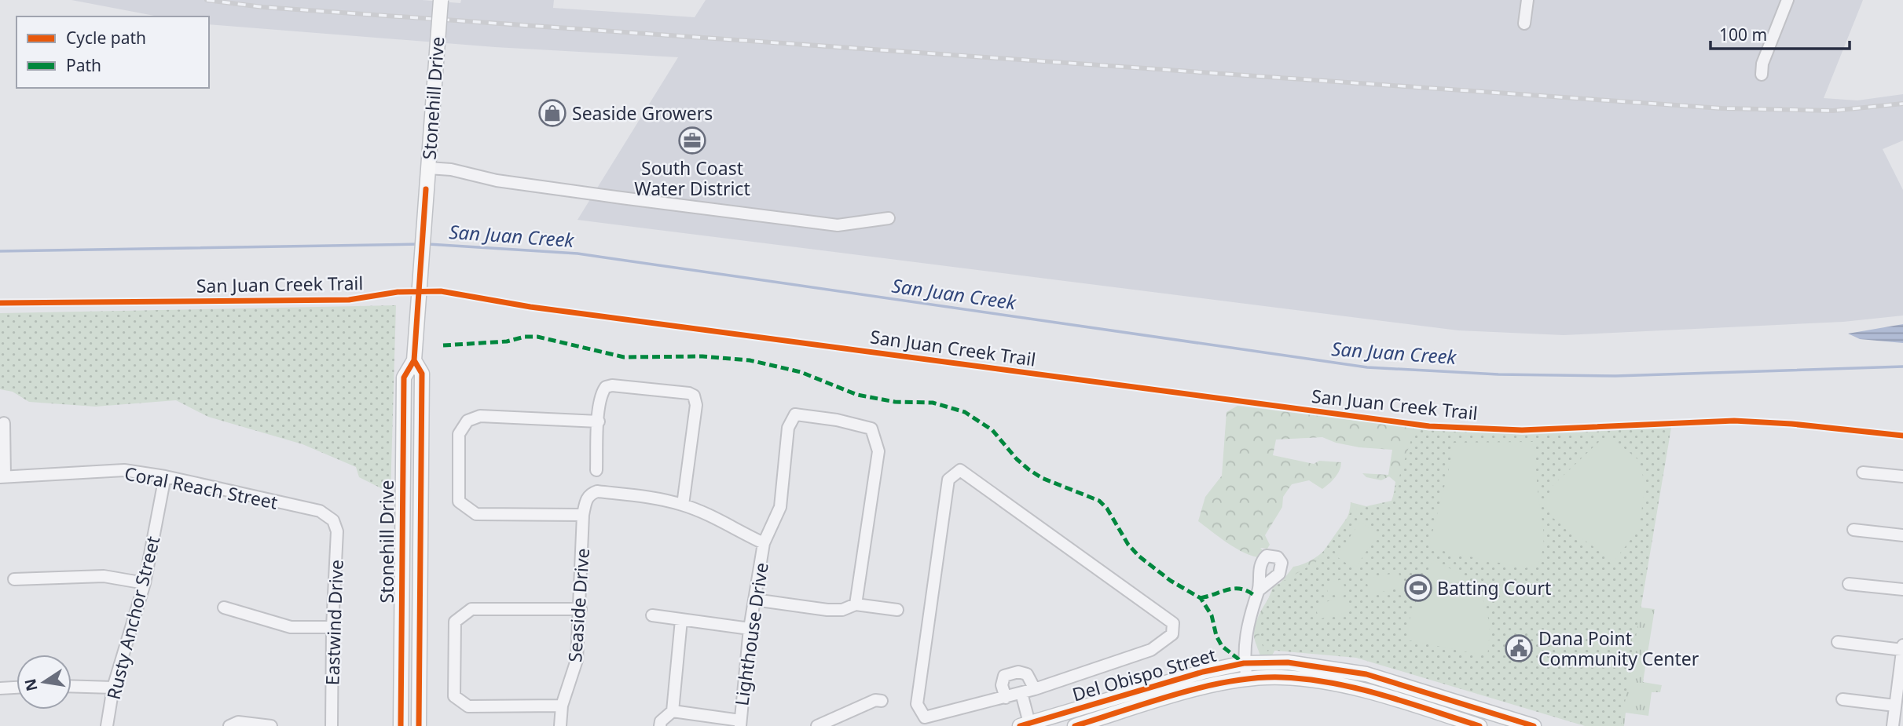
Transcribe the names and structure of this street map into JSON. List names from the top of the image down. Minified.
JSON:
{"streets":{"main road":["Stonehill Drive","Del Obispo Street"],"street":["Coral Reach Street","Seaside Drive","Rusty Anchor Street","Eastwind Drive","Lighthouse Drive"],"cycle path":["San Juan Creek Trail"]},"crossings":[["Coral Reach Street","Rusty Anchor Street"],["Coral Reach Street","Eastwind Drive"]],"water":["San Juan Creek"],"places":{"shop":["Seaside Growers"],"office":["South Coast Water District"],"sports":["Batting Court"],"public building":["Dana Point Community Center"]},"legend":["Cycle path","Path"],"scale_bar":"100 m","north":"left"}
